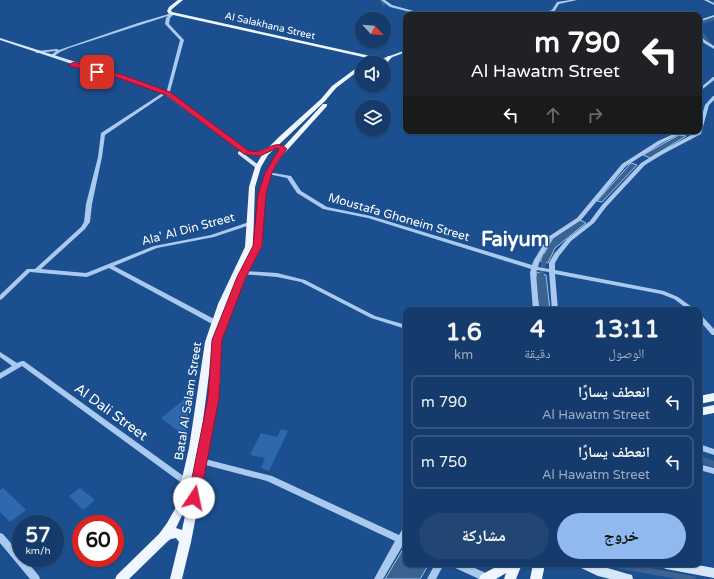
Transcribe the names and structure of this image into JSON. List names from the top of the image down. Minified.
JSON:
{"streets":{"main road":["Al Salakhana Street","Batal Al Salam Street"],"street":["Moustafa Ghoneim Street","Ala' Al Din Street","Al Dali Street"]},"crossings":[["Al Salakhana Street","Batal Al Salam Street"],["Moustafa Ghoneim Street","Batal Al Salam Street"],["Ala' Al Din Street","Batal Al Salam Street"],["Batal Al Salam Street","Al Dali Street"]],"districts":["Faiyum"],"north":"bottom right","page":{"turn":["790 m","Al Hawatm Street"],"eta":["13:11","الوصول","4","دقيقة","1.6","km"],"list":[{"name":"انعطف يسارًا","note":"Al Hawatm Street","value":"790 m"},{"name":"انعطف يسارًا","note":"Al Hawatm Street","value":"750 m"}],"buttons":["خروج","مشاركة"],"speed":"57 km/h","limit":"60"}}
